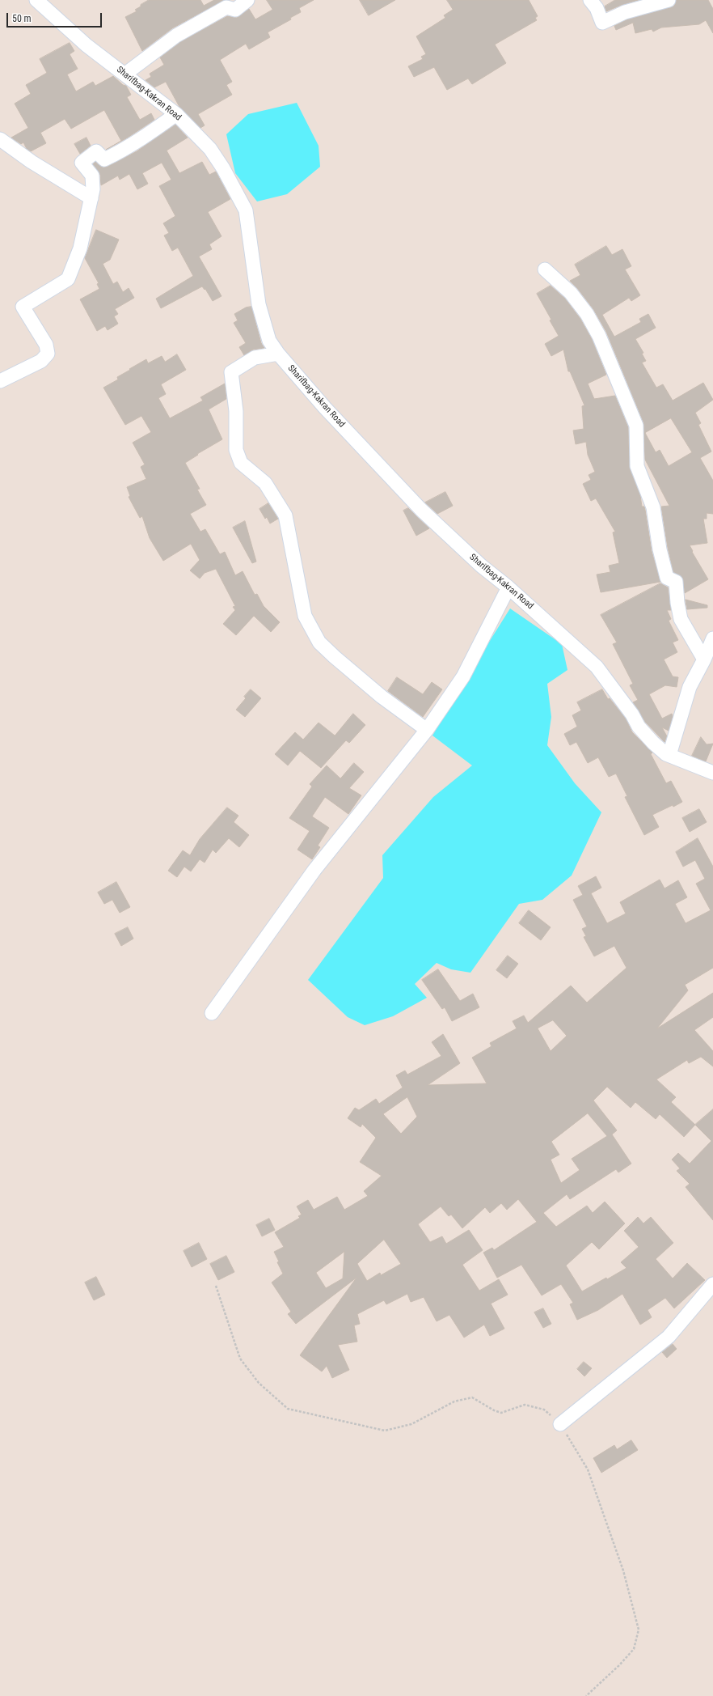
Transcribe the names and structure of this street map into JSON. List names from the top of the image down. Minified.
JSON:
{"streets":{"street":["Sharifbag-Kakran Road"]},"scale_bar":"50 m"}
